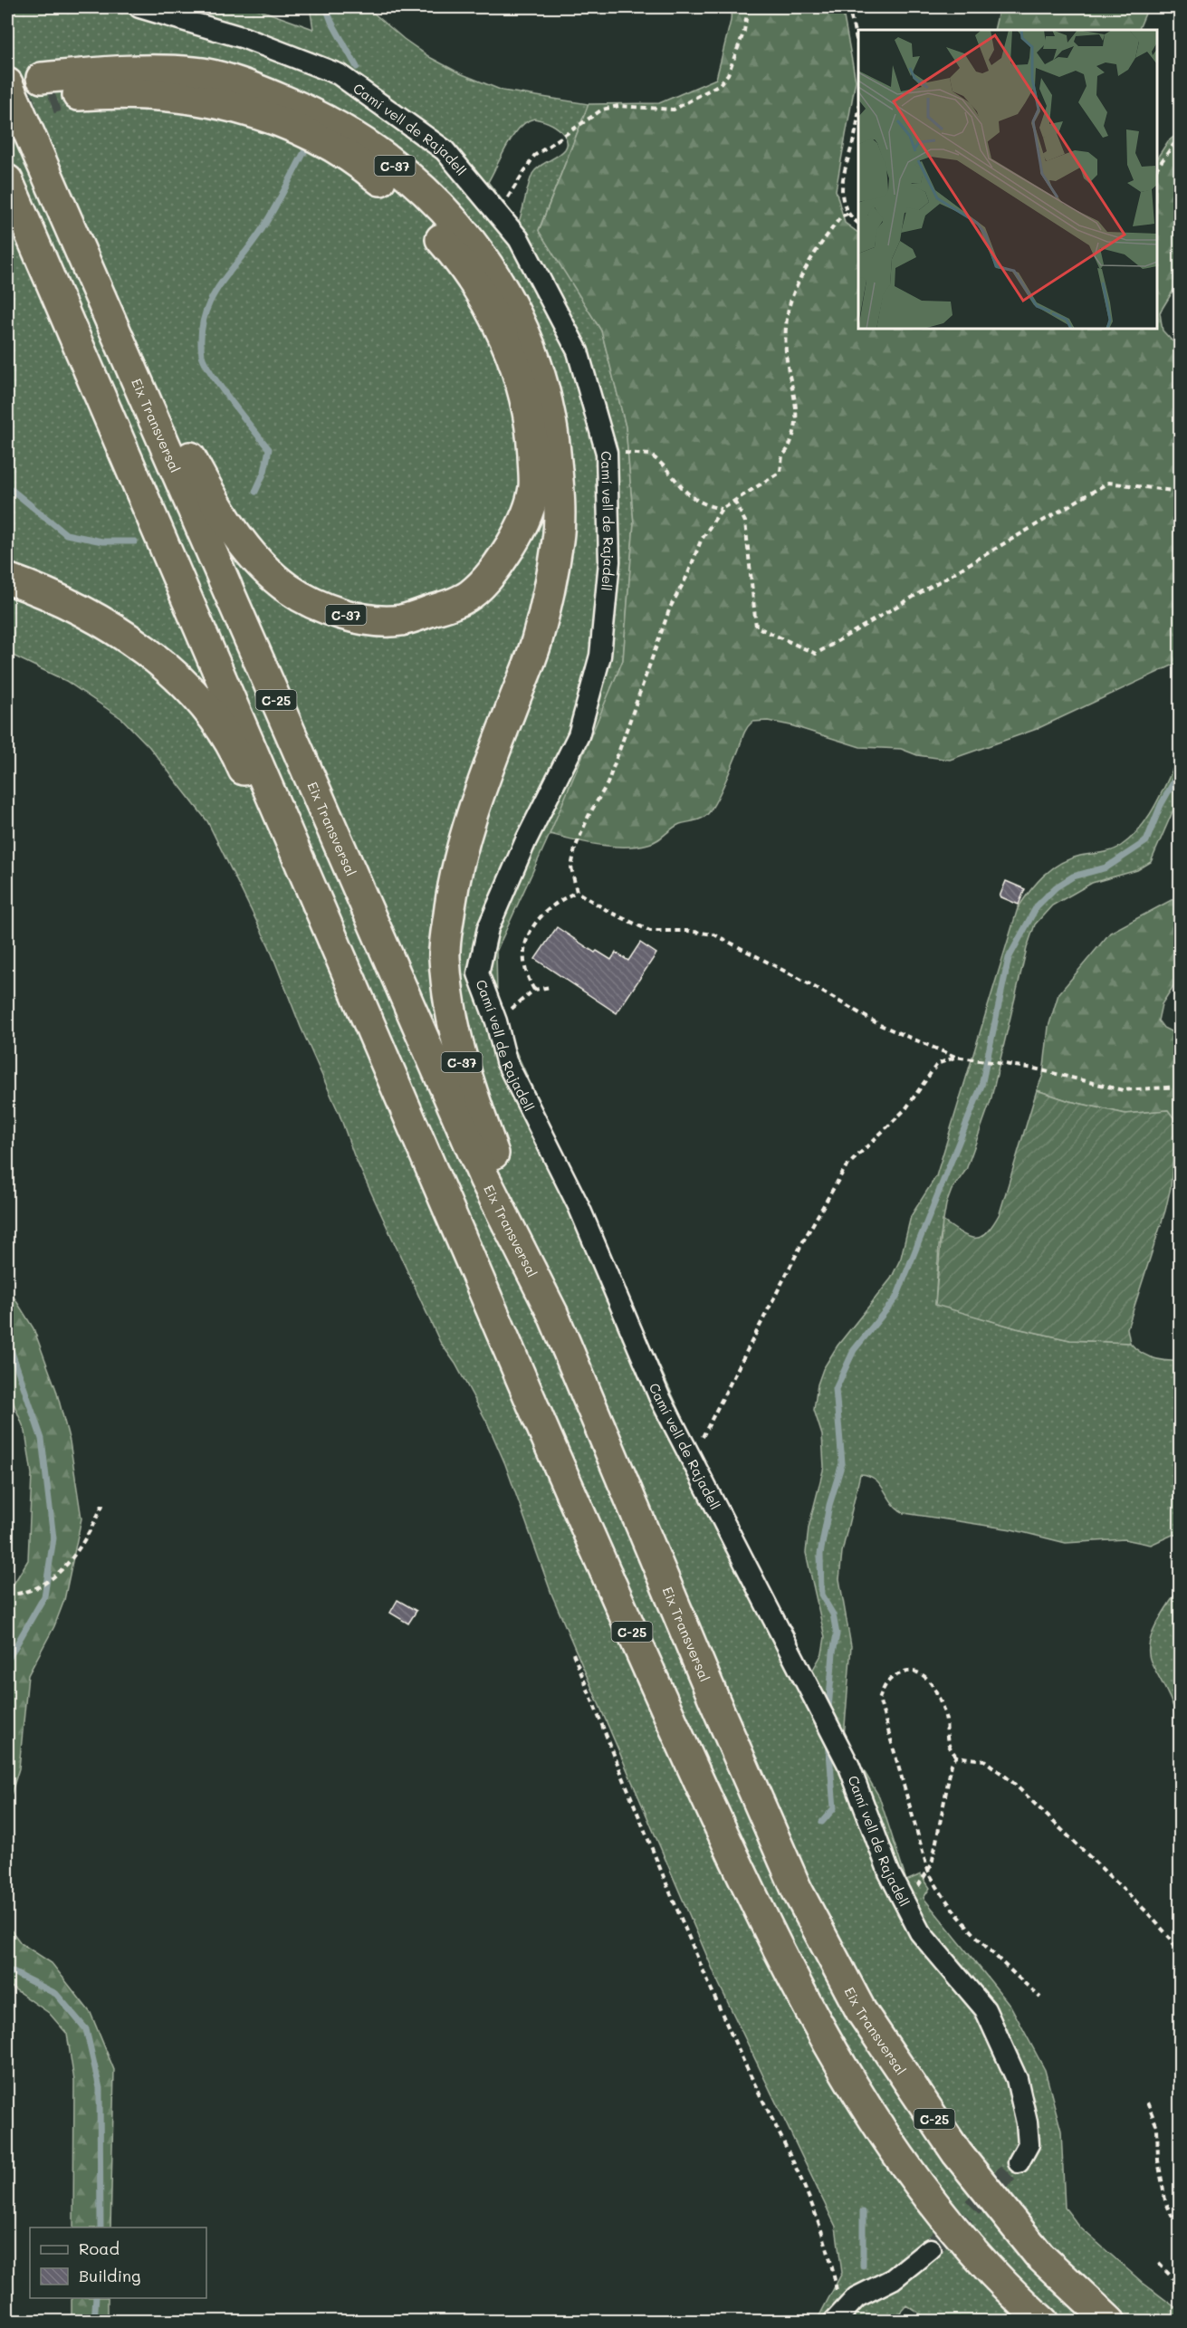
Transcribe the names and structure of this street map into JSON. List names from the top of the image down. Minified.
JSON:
{"streets":{"highway":["C-37","Eix Transversal","C-25"],"street":["Camí vell de Rajadell"]},"crossings":[["C-37","Eix Transversal"]],"legend":["Road","Building"]}
